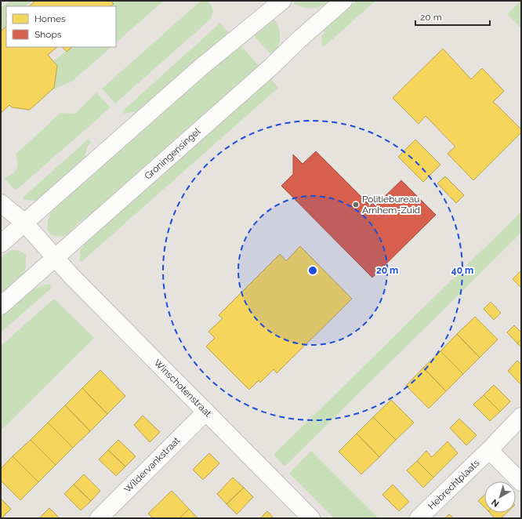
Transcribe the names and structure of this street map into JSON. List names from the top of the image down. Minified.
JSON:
{"streets":{"street":["Groningensingel","Winschotenstraat","Wildervankstraat","Hebrechtplaats"]},"crossings":[["Groningensingel","Winschotenstraat"],["Winschotenstraat","Wildervankstraat"]],"places":["Politiebureau Arnhem-Zuid"],"legend":["Homes","Shops"],"scale_bar":"20 m","north":"bottom left","rings":["20 m","40 m"]}
